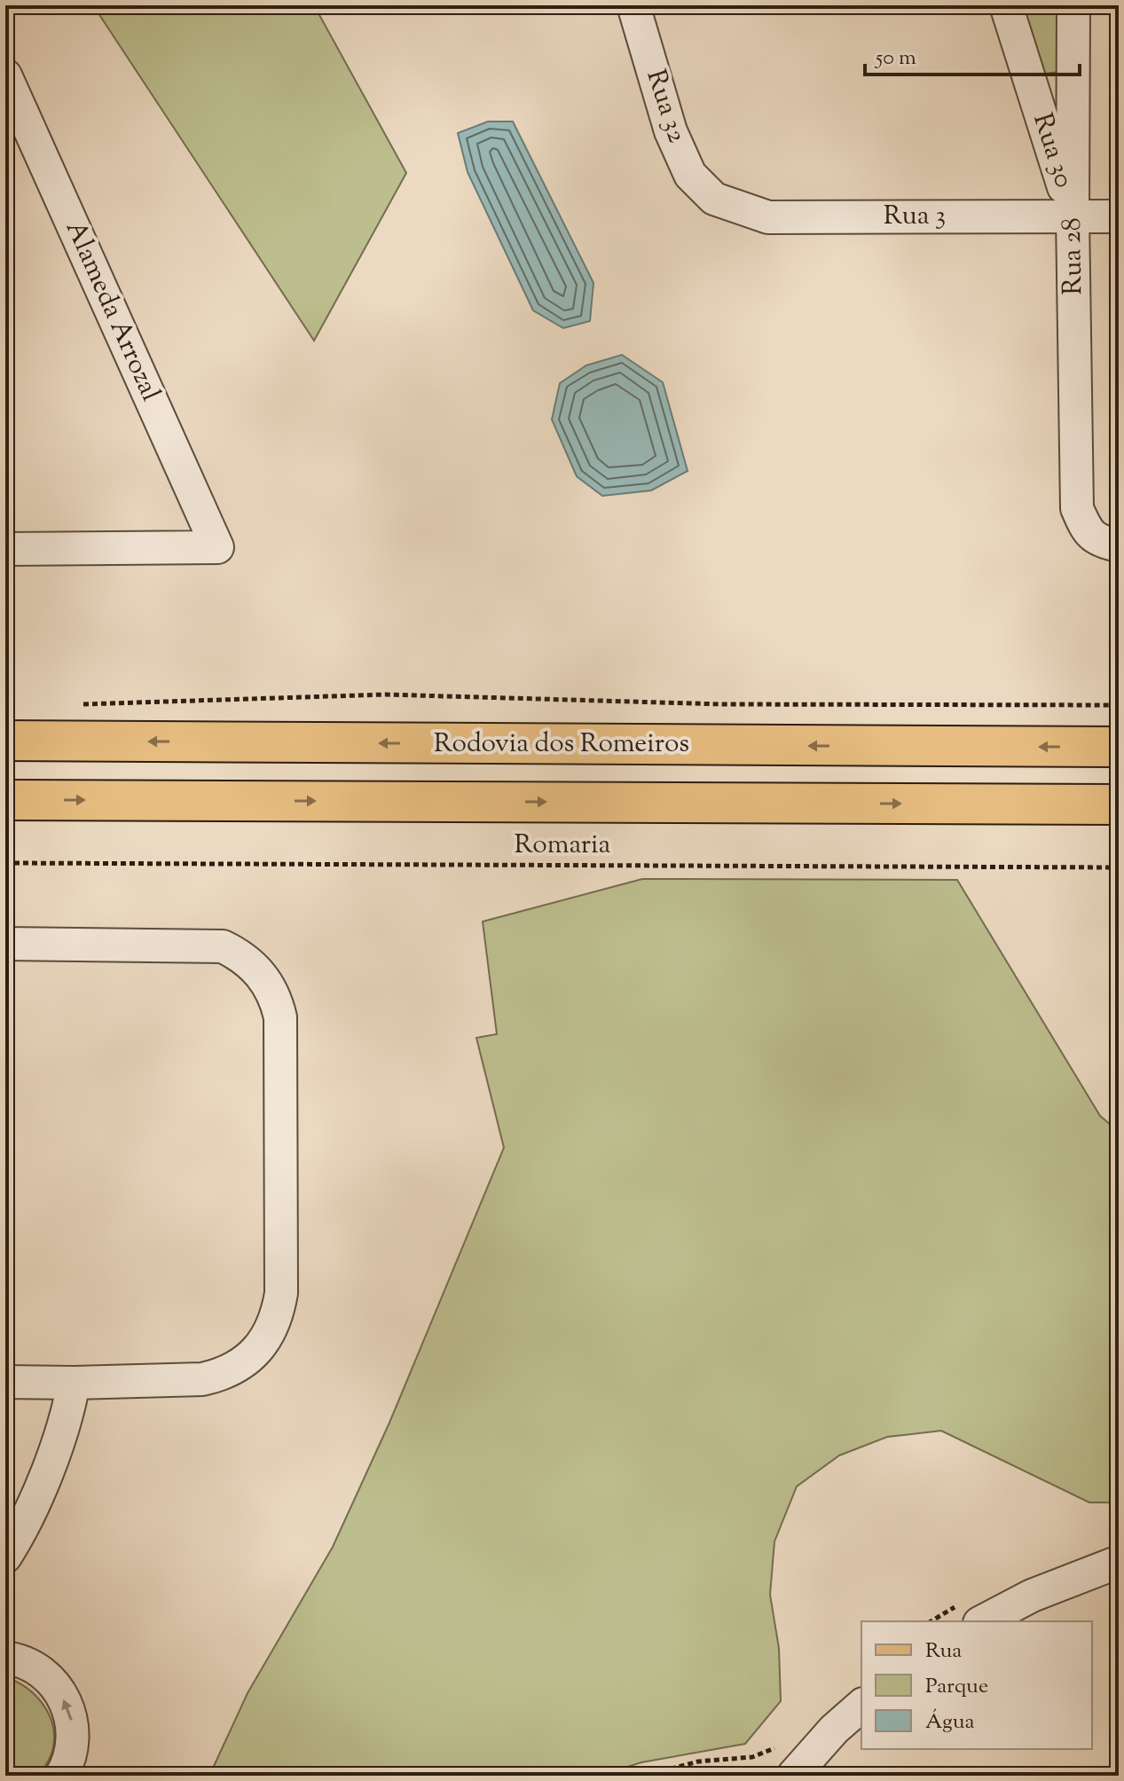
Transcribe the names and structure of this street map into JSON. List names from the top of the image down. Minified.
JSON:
{"streets":{"main road":["Rodovia dos Romeiros"],"street":["Rua 32","Rua 30","Rua 3","Rua 28","Alameda Arrozal"],"path":["Romaria"]},"crossings":[["Rua 32","Rua 3"],["Rua 30","Rua 3"],["Rua 30","Rua 28"],["Rua 3","Rua 28"]],"legend":["Rua","Parque","Água"],"scale_bar":"50 m"}
